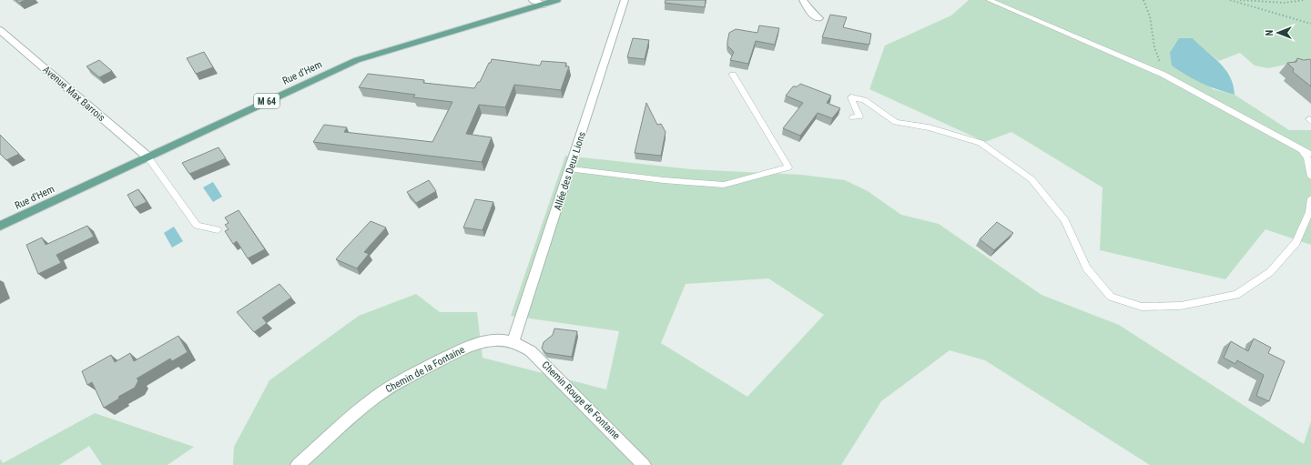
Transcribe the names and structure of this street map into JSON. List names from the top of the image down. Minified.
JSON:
{"streets":{"main road":["Rue d'Hem","M 64"],"street":["Avenue Max Barrois","Allée des Deux Lions","Chemin de la Fontaine","Chemin Rouge de Fontaine"]},"crossings":[["Rue d'Hem","Avenue Max Barrois"],["Rue d'Hem","M 64"],["Allée des Deux Lions","Chemin de la Fontaine"],["Allée des Deux Lions","Chemin Rouge de Fontaine"],["Chemin de la Fontaine","Chemin Rouge de Fontaine"]],"north":"left"}
